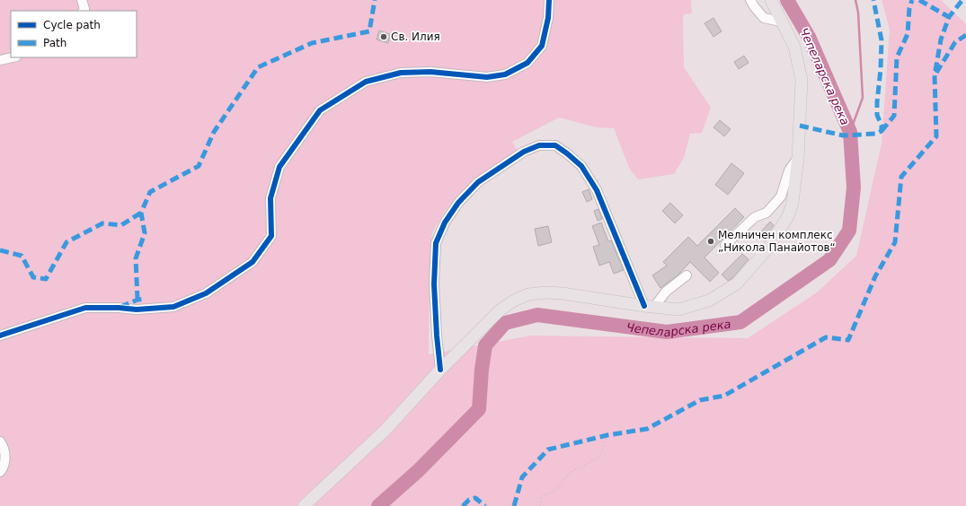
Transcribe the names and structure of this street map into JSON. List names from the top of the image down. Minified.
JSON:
{"water":["Чепеларска река"],"places":["Св. Илия","Мелничен комплекс „Никола Панайотов“"],"legend":["Cycle path","Path"]}
